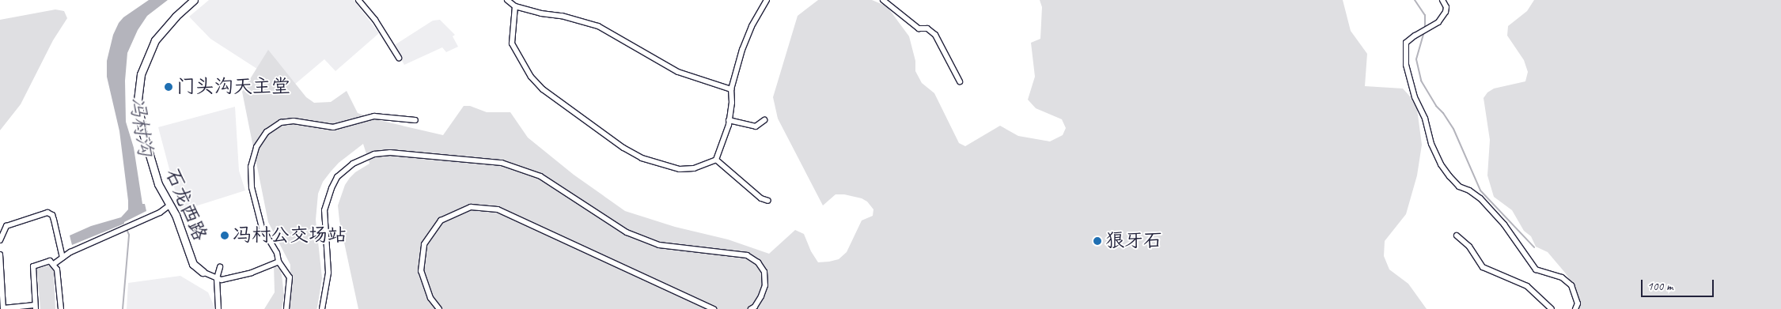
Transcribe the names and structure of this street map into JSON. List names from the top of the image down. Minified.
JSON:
{"streets":{"street":["石龙西路"]},"water":["冯村沟"],"places":["门头沟天主堂","冯村公交场站","狼牙石"],"scale_bar":"100 m"}
